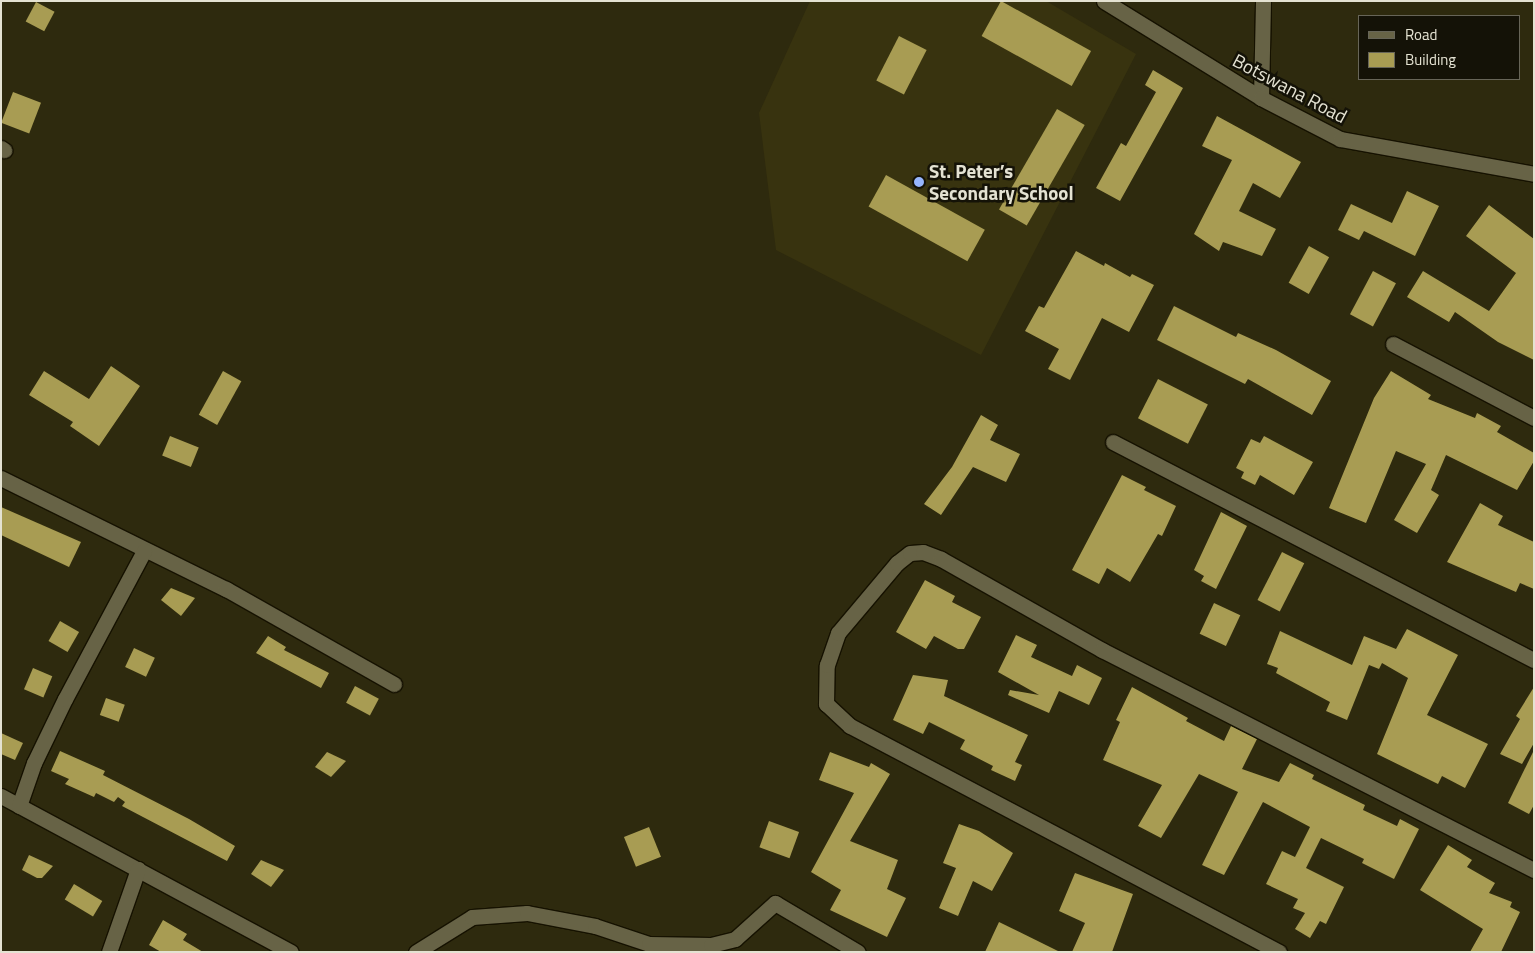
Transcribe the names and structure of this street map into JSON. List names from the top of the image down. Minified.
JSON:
{"streets":{"street":["Botswana Road"]},"places":["St. Peter’s Secondary School"],"legend":["Road","Building"]}
